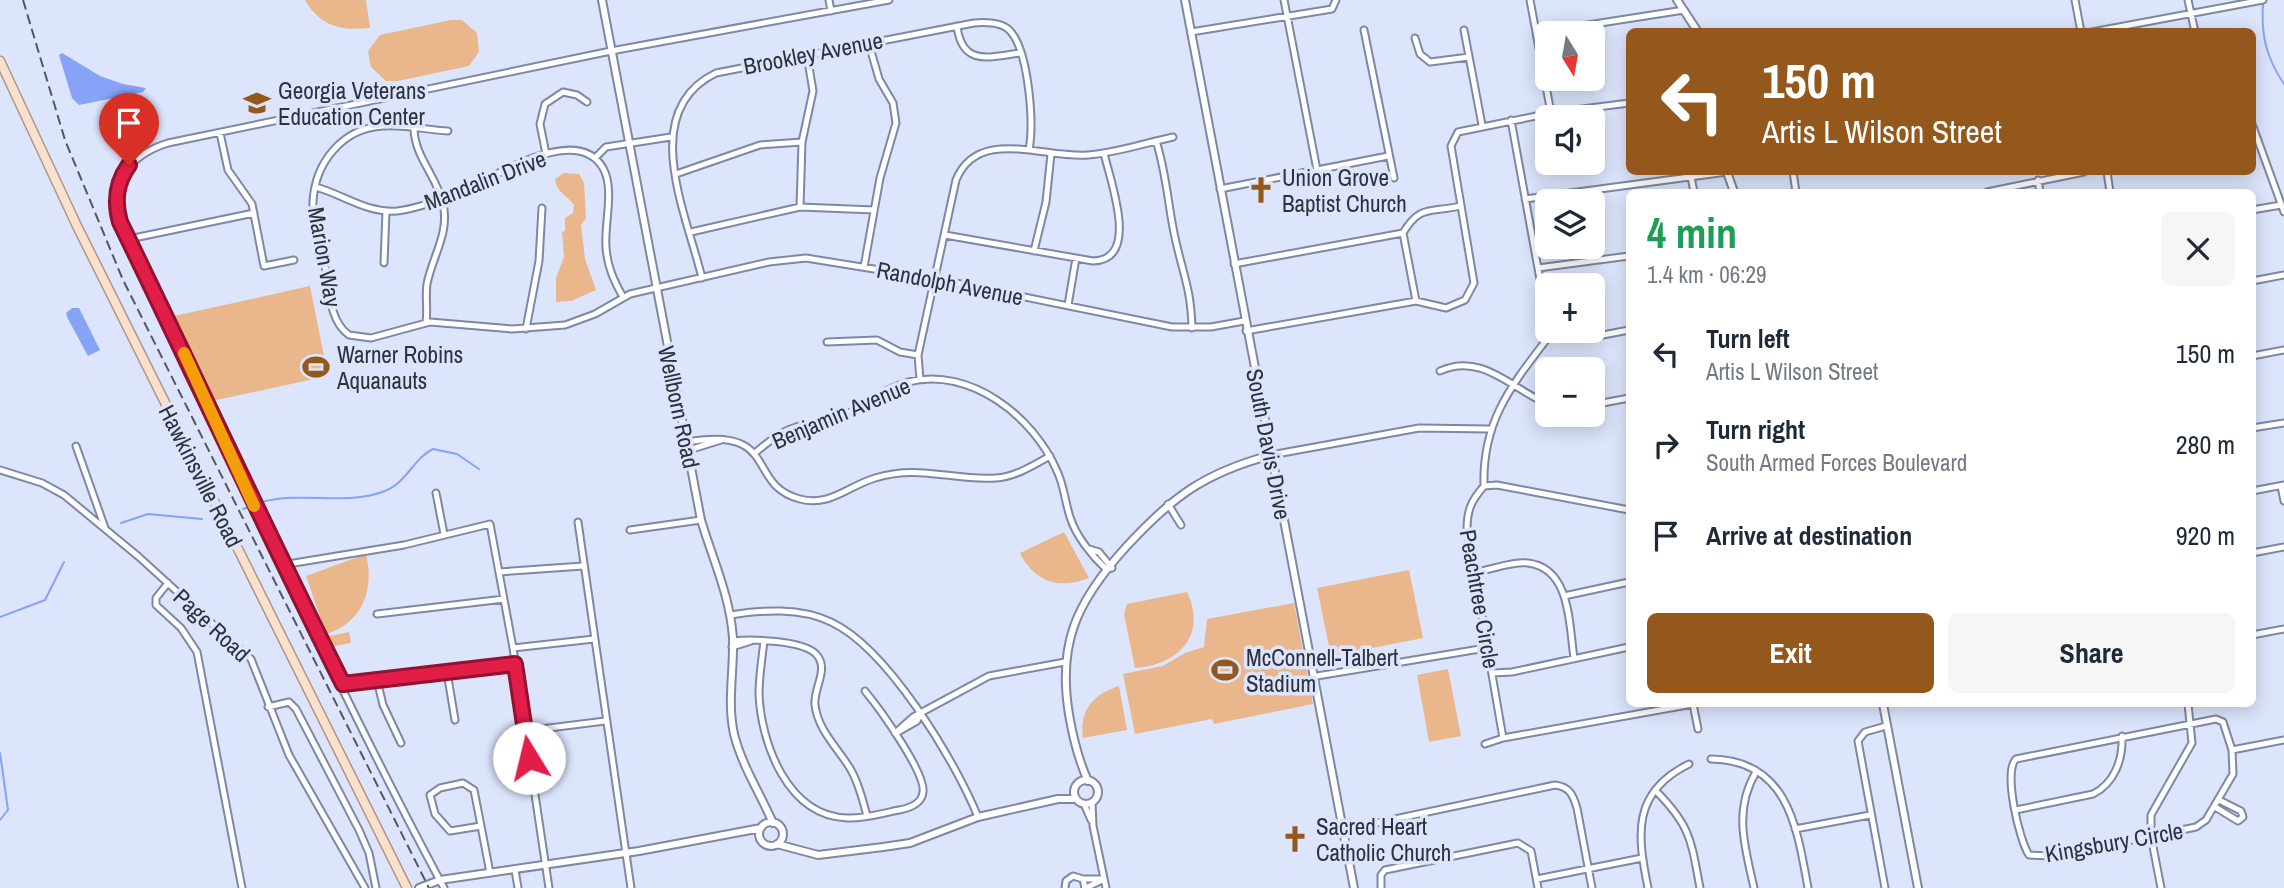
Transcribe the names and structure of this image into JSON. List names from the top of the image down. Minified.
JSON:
{"streets":{"main road":["Hawkinsville Road"],"street":["Brookley Avenue","Mandalin Drive","Marion Way","Randolph Avenue","Wellborn Road","Benjamin Avenue","South Davis Drive","Peachtree Circle","Page Road","Kingsbury Circle"]},"crossings":[["Brookley Avenue","Randolph Avenue"],["Mandalin Drive","Marion Way"],["Marion Way","Randolph Avenue"],["Marion Way","Wellborn Road"],["Randolph Avenue","Wellborn Road"],["Randolph Avenue","South Davis Drive"]],"places":{"school or university":["Georgia Veterans Education Center"],"church":["Union Grove Baptist Church","Sacred Heart Catholic Church"],"sports":["Warner Robins Aquanauts","McConnell-Talbert Stadium"]},"north":"bottom","page":{"map_buttons":["+","−"],"turn":["150 m","Artis L Wilson Street"],"heading":["4 min","1.4 km · 06:29"],"list":[{"name":"Turn left","note":"Artis L Wilson Street","value":"150 m"},{"name":"Turn right","note":"South Armed Forces Boulevard","value":"280 m"},{"name":"Arrive at destination","value":"920 m"}],"buttons":["Exit","Share"]}}
